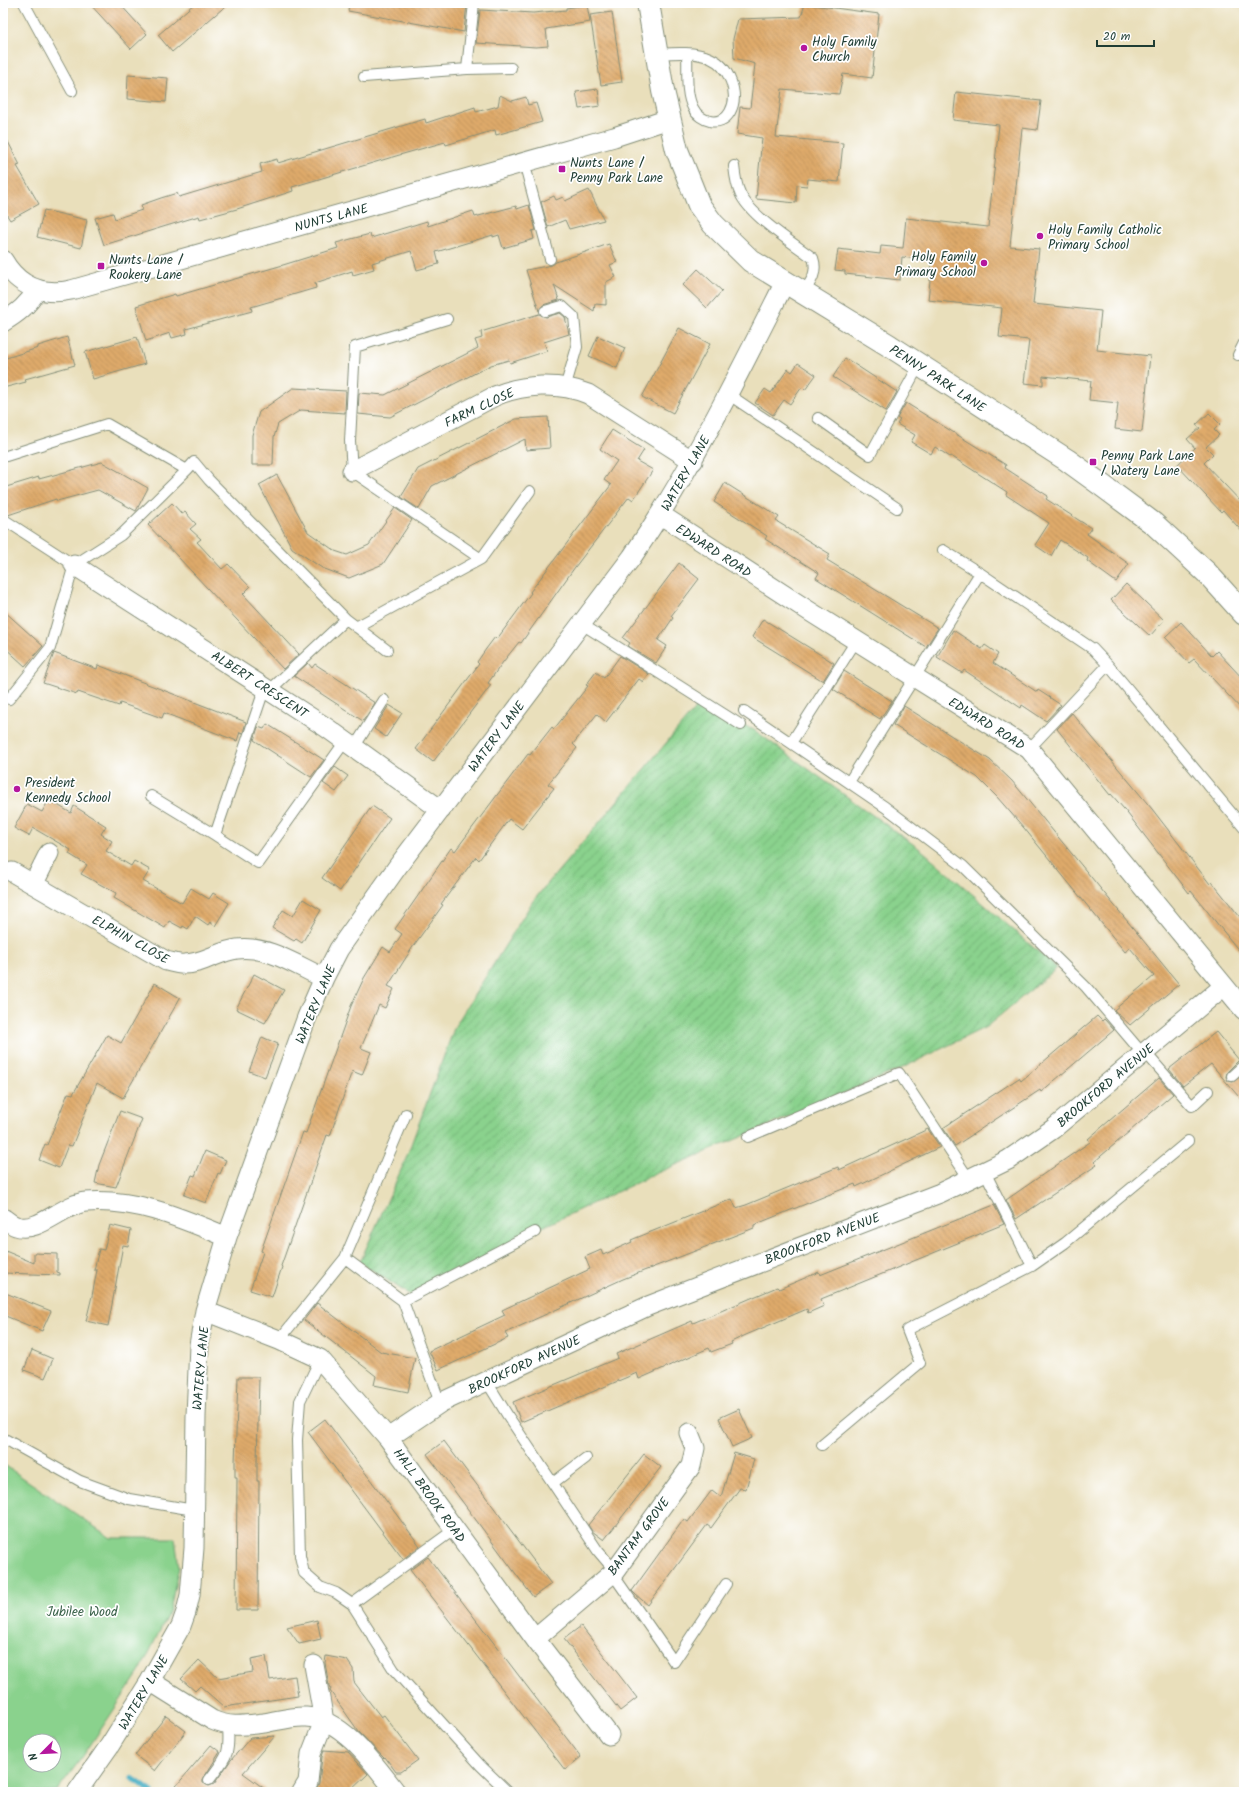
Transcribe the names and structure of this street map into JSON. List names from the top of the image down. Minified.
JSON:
{"streets":{"street":["NUNTS LANE","PENNY PARK LANE","FARM CLOSE","WATERY LANE","EDWARD ROAD","ALBERT CRESCENT","ELPHIN CLOSE","BROOKFORD AVENUE","HALL BROOK ROAD","BANTAM GROVE"]},"crossings":[["NUNTS LANE","PENNY PARK LANE"],["PENNY PARK LANE","WATERY LANE"],["FARM CLOSE","WATERY LANE"],["WATERY LANE","EDWARD ROAD"],["WATERY LANE","ALBERT CRESCENT"],["WATERY LANE","ELPHIN CLOSE"],["WATERY LANE","HALL BROOK ROAD"],["EDWARD ROAD","BROOKFORD AVENUE"],["BROOKFORD AVENUE","HALL BROOK ROAD"],["HALL BROOK ROAD","BANTAM GROVE"]],"parks":["Jubilee Wood"],"places":{"other":["Holy Family Church","Holy Family Catholic Primary School","Holy Family Primary School","President Kennedy School"],"transit":["Nunts Lane / Penny Park Lane","Nunts Lane / Rookery Lane","Penny Park Lane / Watery Lane"]},"scale_bar":"20 m","north":"bottom left"}
